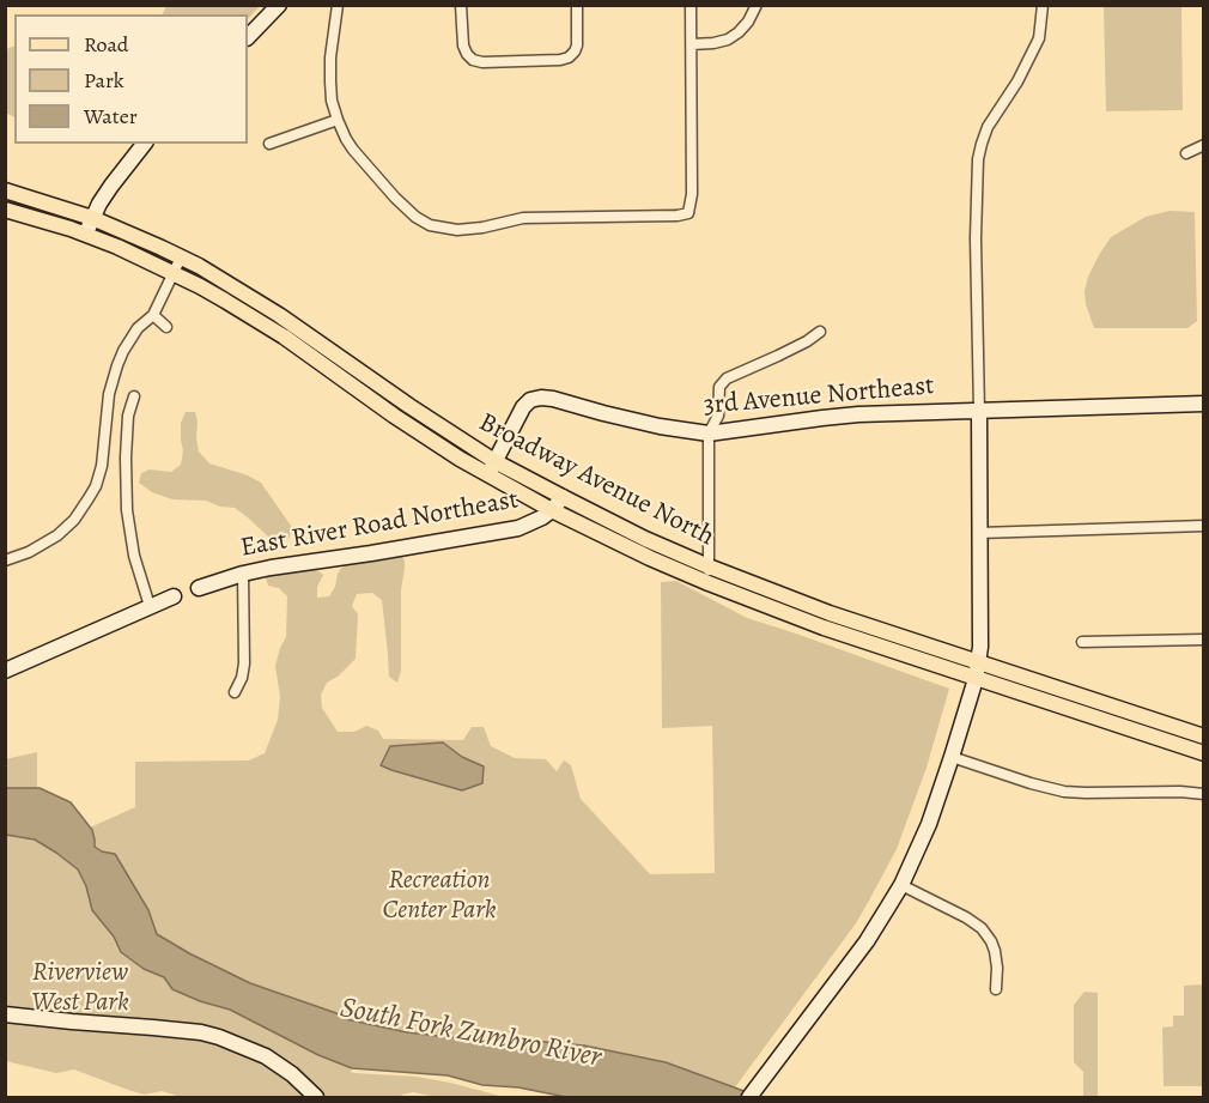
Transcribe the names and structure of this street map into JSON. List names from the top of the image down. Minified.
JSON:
{"streets":{"main road":["Broadway Avenue North"],"street":["3rd Avenue Northeast","East River Road Northeast"]},"crossings":[["3rd Avenue Northeast","Broadway Avenue North"],["Broadway Avenue North","East River Road Northeast"]],"water":["South Fork Zumbro River"],"parks":["Recreation Center Park","Riverview West Park"],"legend":["Road","Park","Water"]}
